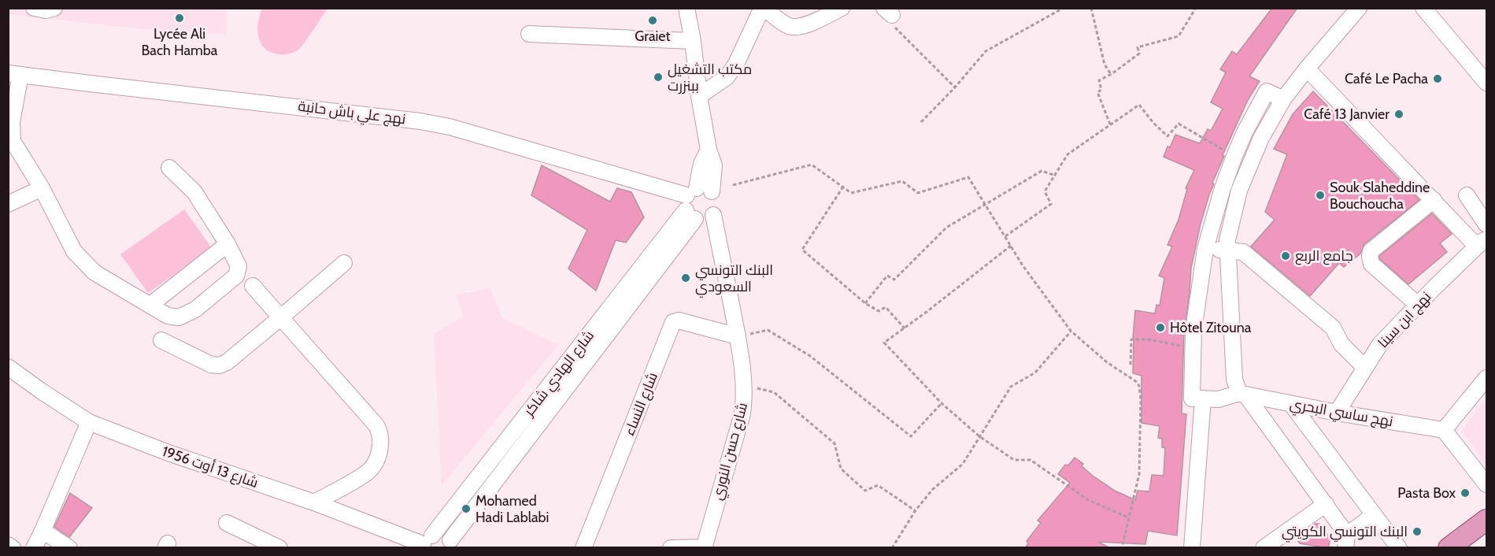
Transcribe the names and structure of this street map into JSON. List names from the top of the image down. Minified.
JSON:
{"streets":{"street":["نهج علي باش حانبة","نهج ابن سينا","شارع الهادي شاكر","شارع النساء","نهج ساسي البحري","شارع حسن النوري","شارع 13 أوت 1956"]},"crossings":[["نهج علي باش حانبة","شارع الهادي شاكر"],["نهج علي باش حانبة","شارع حسن النوري"],["نهج ابن سينا","نهج ساسي البحري"],["شارع الهادي شاكر","شارع حسن النوري"],["شارع الهادي شاكر","شارع 13 أوت 1956"],["شارع النساء","شارع حسن النوري"]],"places":["Lycée Ali Bach Hamba","Graiet","مكتب التشغيل ببنزرت","Café Le Pacha","Café 13 Janvier","Souk Slaheddine Bouchoucha","جامع الربع","البنك التونسي السعودي","Hôtel Zitouna","Pasta Box","Mohamed Hadi Lablabi","البنك التونسي الكويتي"]}
